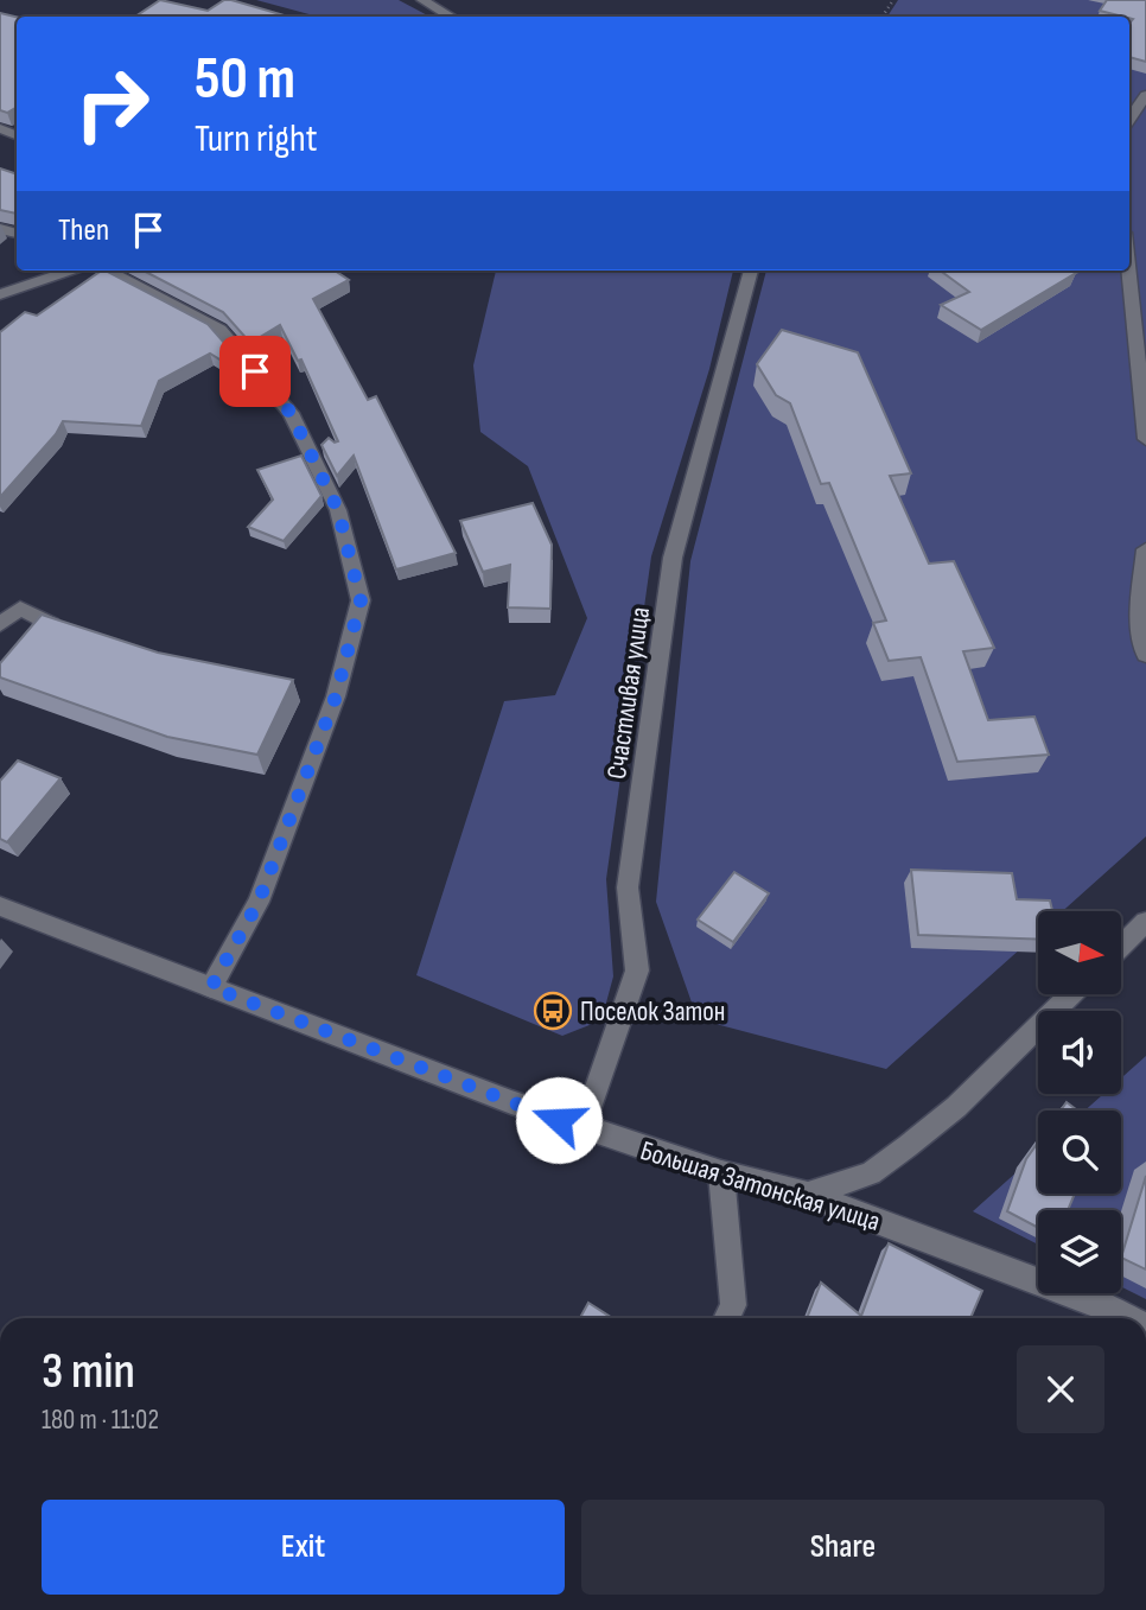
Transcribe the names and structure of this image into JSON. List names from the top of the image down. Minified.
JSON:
{"streets":{"street":["Счастливая улица","Большая Затонская улица"]},"crossings":[["Счастливая улица","Большая Затонская улица"]],"places":{"bus stop":["Поселок Затон"]},"north":"right","page":{"turn":["50 m","Turn right"],"then":"Then","heading":["3 min","180 m · 11:02"],"buttons":["Exit","Share"]}}
